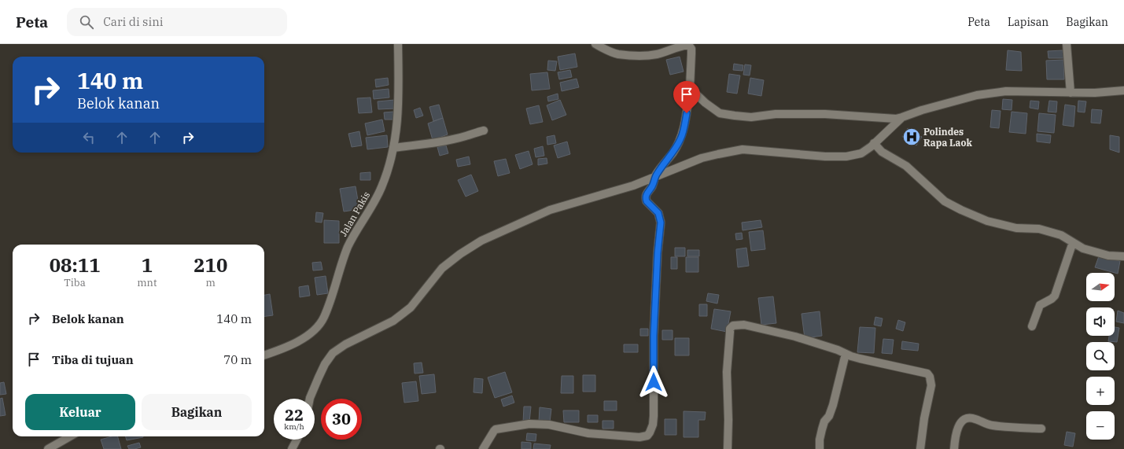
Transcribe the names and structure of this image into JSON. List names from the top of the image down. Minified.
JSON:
{"streets":{"street":["Jalan Pakis"]},"places":{"hospital":["Polindes Rapa Laok"]},"north":"right","page":{"header":"Peta","search":"Cari di sini","nav":["Peta","Lapisan","Bagikan"],"turn":["140 m","Belok kanan"],"eta":["08:11","Tiba","1","mnt","210","m"],"map_buttons":["+","−"],"list":[{"name":"Belok kanan","value":"140 m"},{"name":"Tiba di tujuan","value":"70 m"}],"buttons":["Keluar","Bagikan"],"speed":"22 km/h","limit":"30"}}
